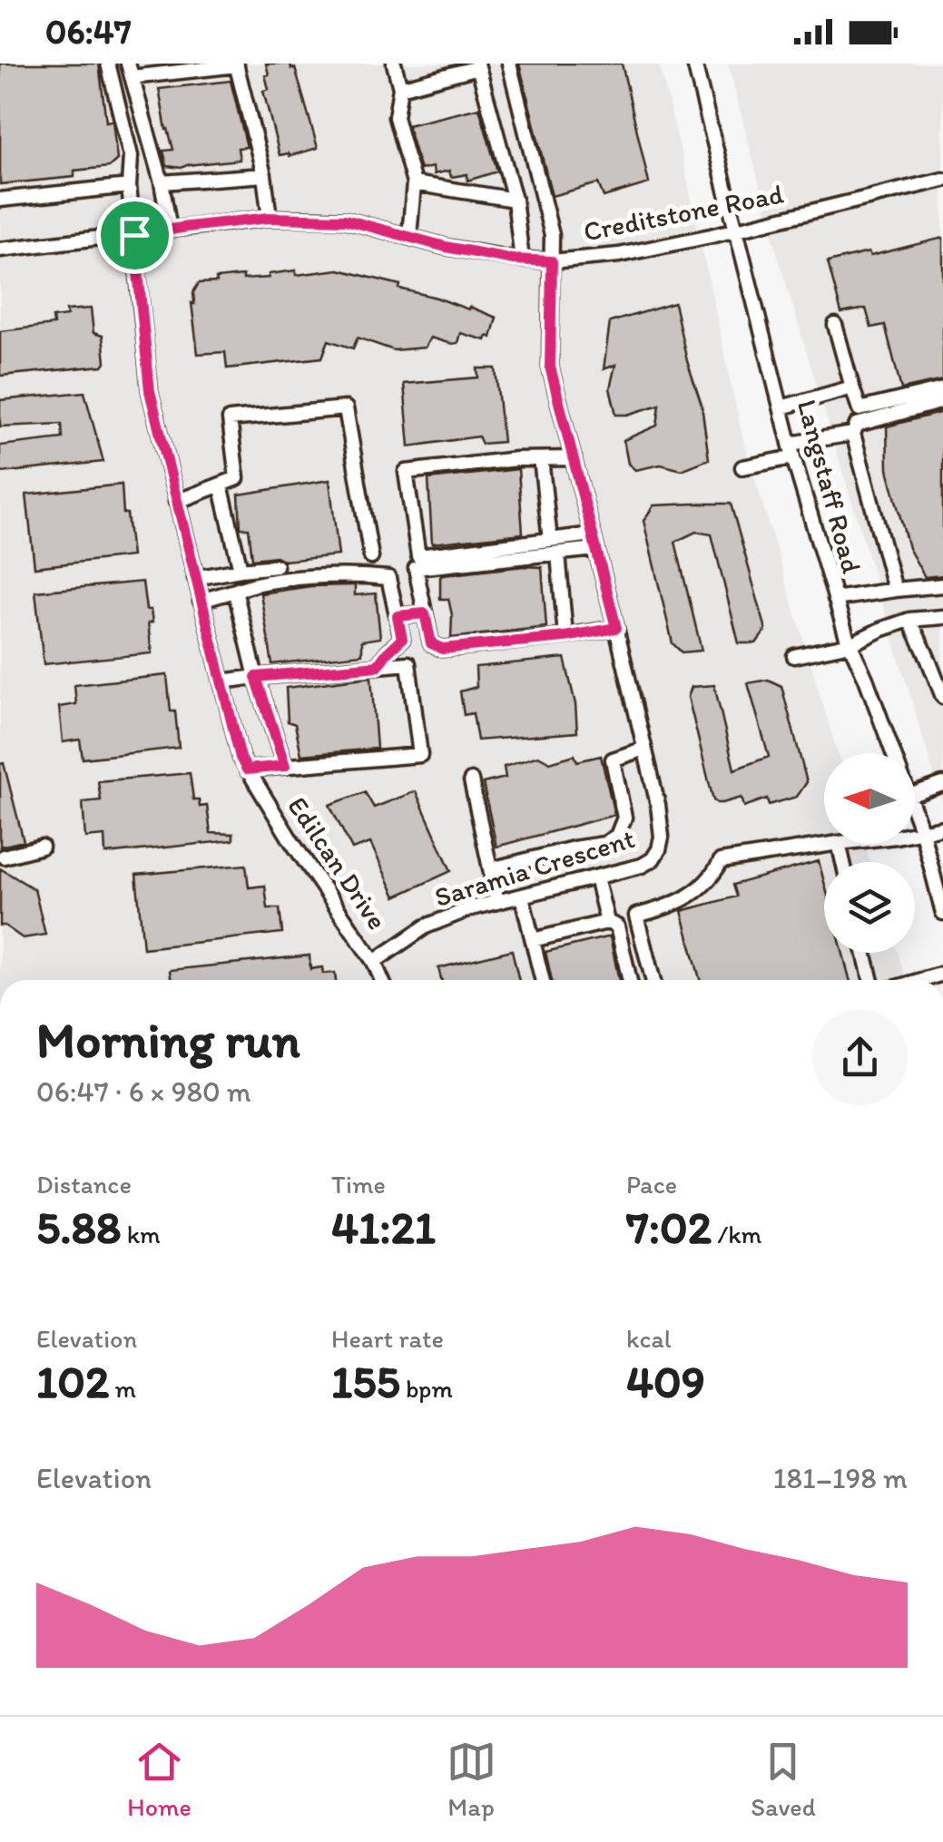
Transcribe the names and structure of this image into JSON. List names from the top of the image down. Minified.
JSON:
{"streets":{"street":["Creditstone Road","Langstaff Road","Edilcan Drive","Saramia Crescent"]},"crossings":[["Creditstone Road","Langstaff Road"],["Creditstone Road","Edilcan Drive"],["Creditstone Road","Saramia Crescent"],["Edilcan Drive","Saramia Crescent"]],"north":"left","page":{"status":"06:47","heading":["Morning run","06:47 · 6 × 980 m"],"stats":[["Distance","5.88 km"],["Time","41:21"],["Pace","7:02 /km"],["Elevation","102 m"],["Heart rate","155 bpm"],["kcal","409"]],"chart":["Elevation","181–198 m"],"tabs":["Home","Map","Saved"]}}
